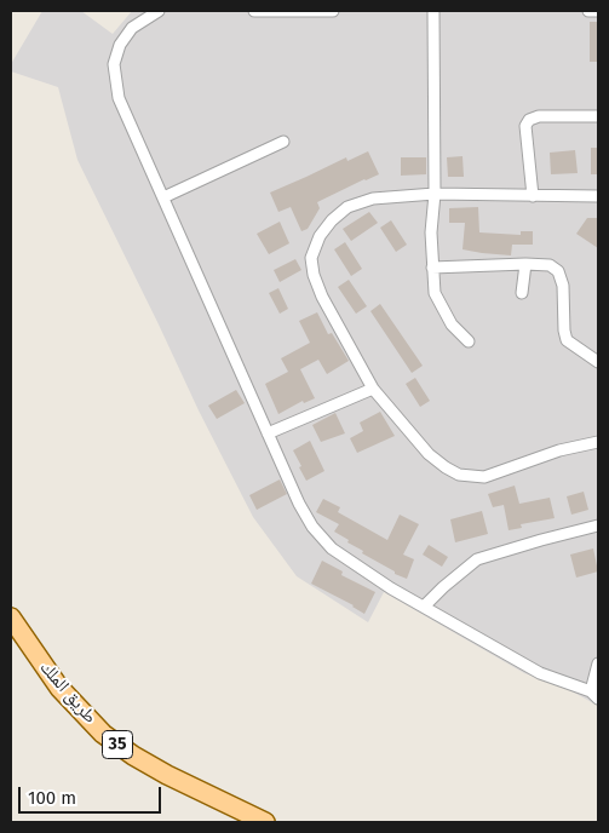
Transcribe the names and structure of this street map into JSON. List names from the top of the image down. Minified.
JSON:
{"streets":{"main road":["طريق الملك","35"]},"scale_bar":"100 m"}
